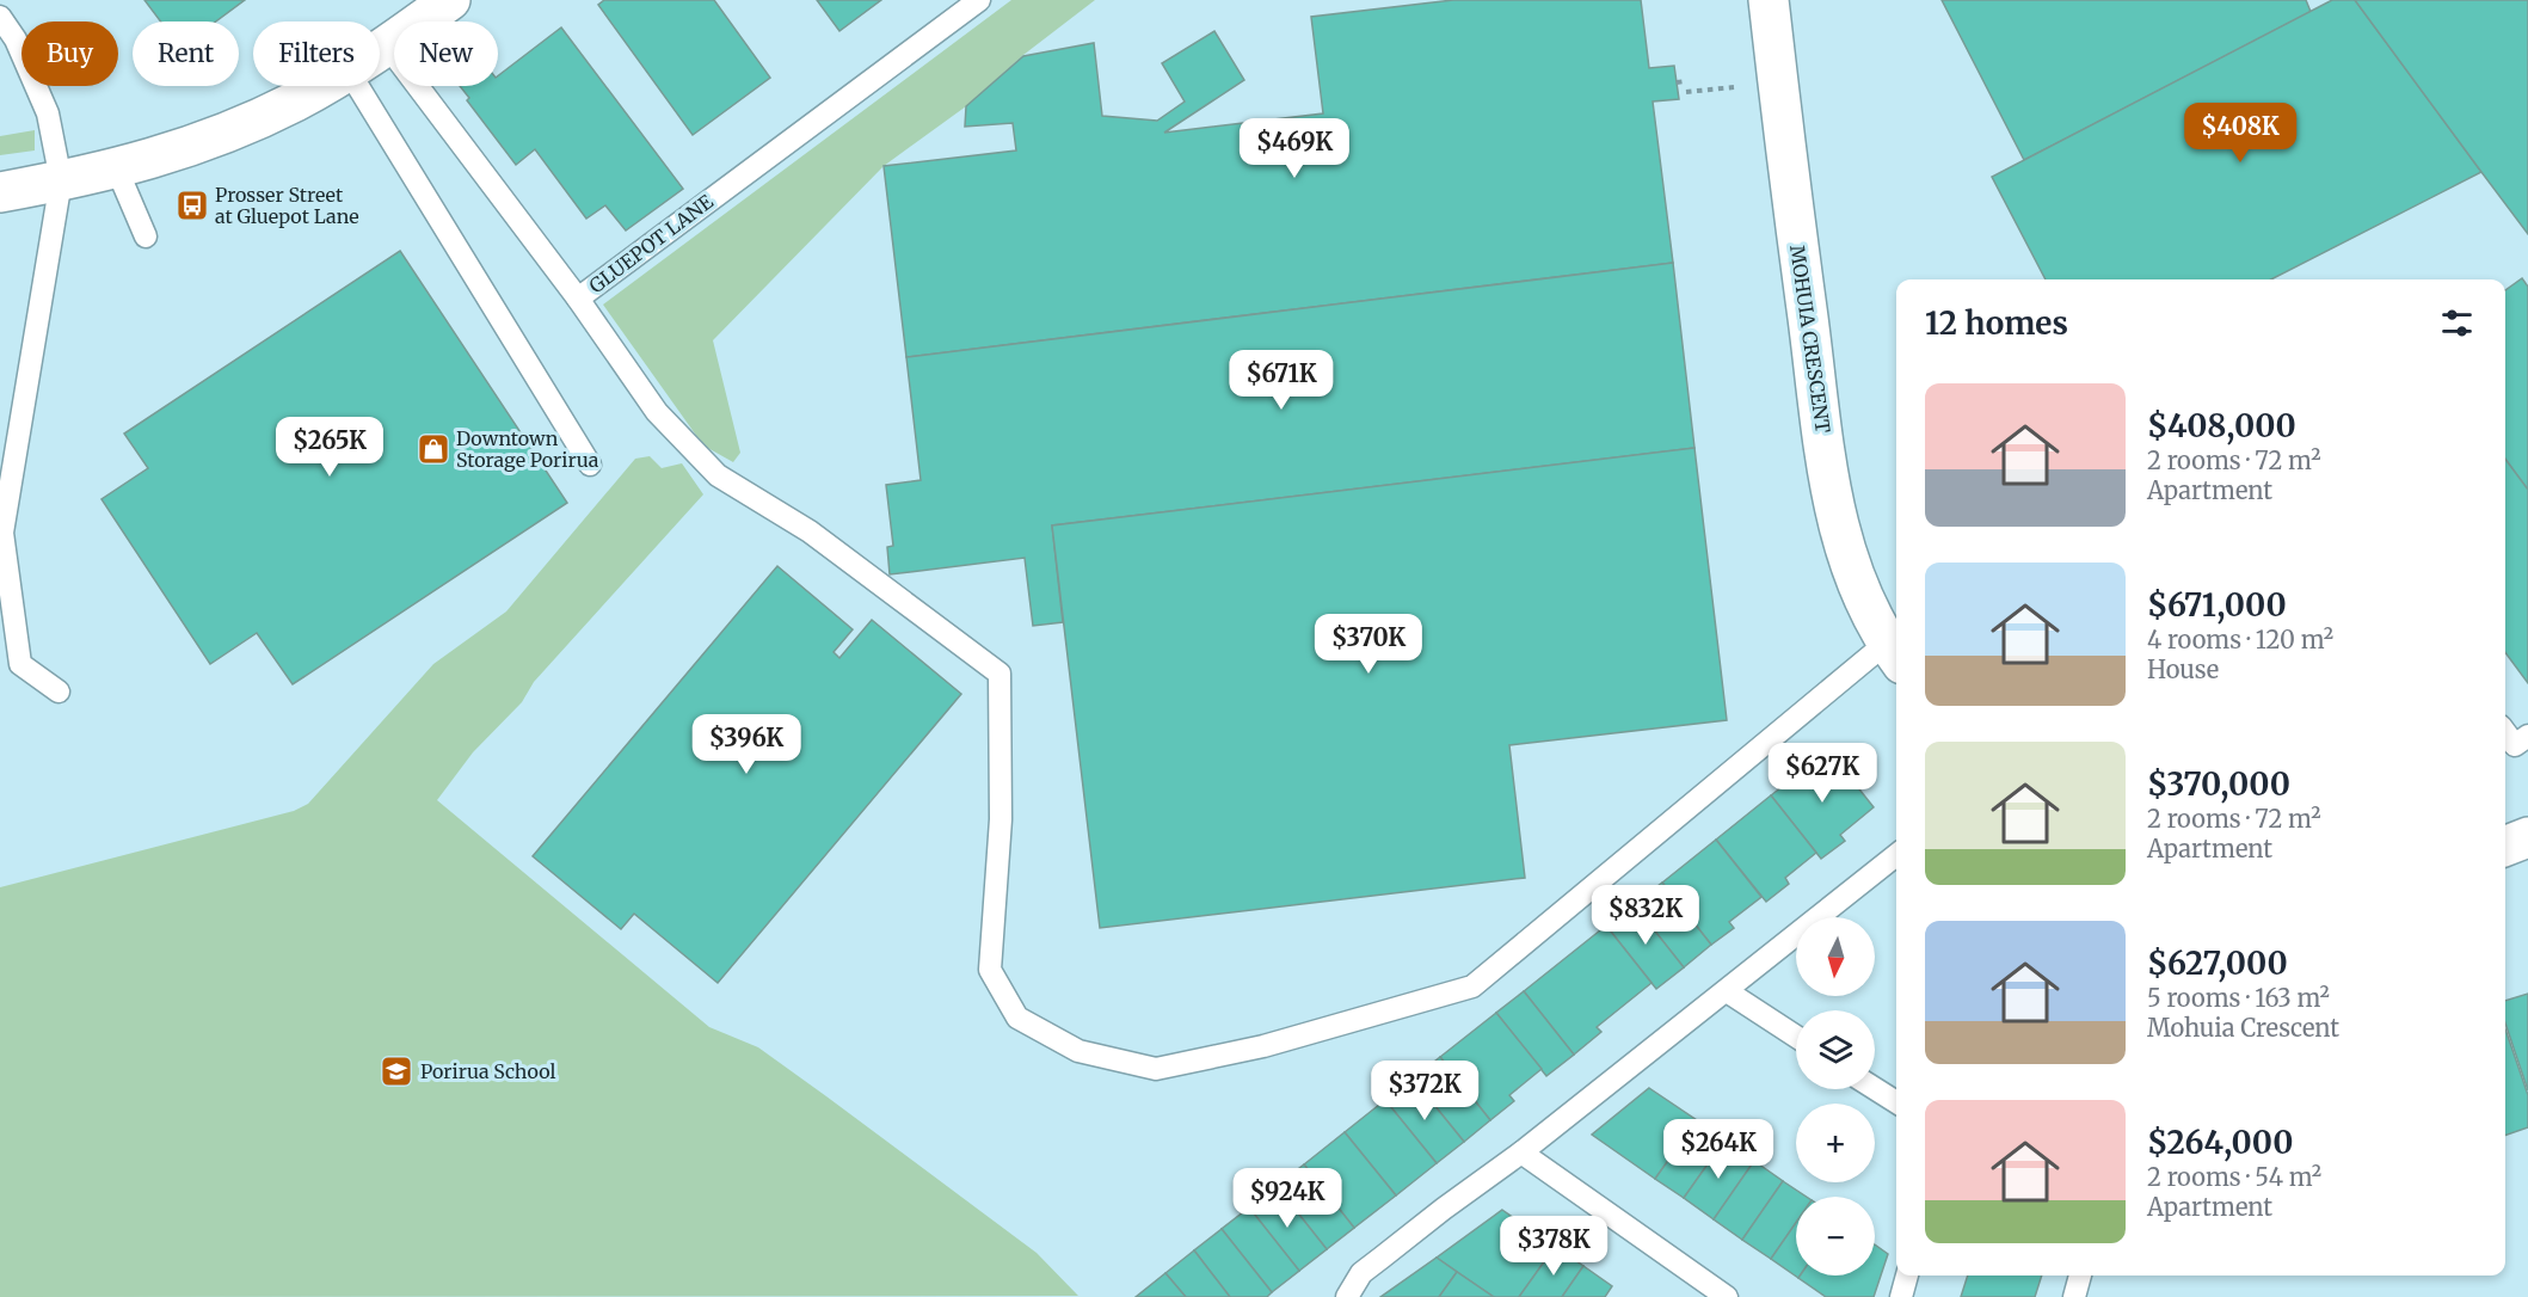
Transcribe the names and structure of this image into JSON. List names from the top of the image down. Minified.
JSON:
{"streets":{"street":["MOHUIA CRESCENT"],"lane":["GLUEPOT LANE"]},"places":{"bus stop":["Prosser Street at Gluepot Lane"],"shop":["Downtown Storage Porirua"],"school or university":["Porirua School"]},"north":"bottom","page":{"chip":["Buy","Rent","Filters","New"],"price":["$408K","$469K","$671K","$265K","$370K","$396K","$627K","$832K","$372K","$264K","$924K","$378K"],"heading":"12 homes","list":[{"name":"$408,000","note":"2 rooms · 72 m² · Apartment"},{"name":"$671,000","note":"4 rooms · 120 m² · House"},{"name":"$370,000","note":"2 rooms · 72 m² · Apartment"},{"name":"$627,000","note":"5 rooms · 163 m² · Mohuia Crescent"},{"name":"$264,000","note":"2 rooms · 54 m² · Apartment"}],"map_buttons":["+","−"]}}
